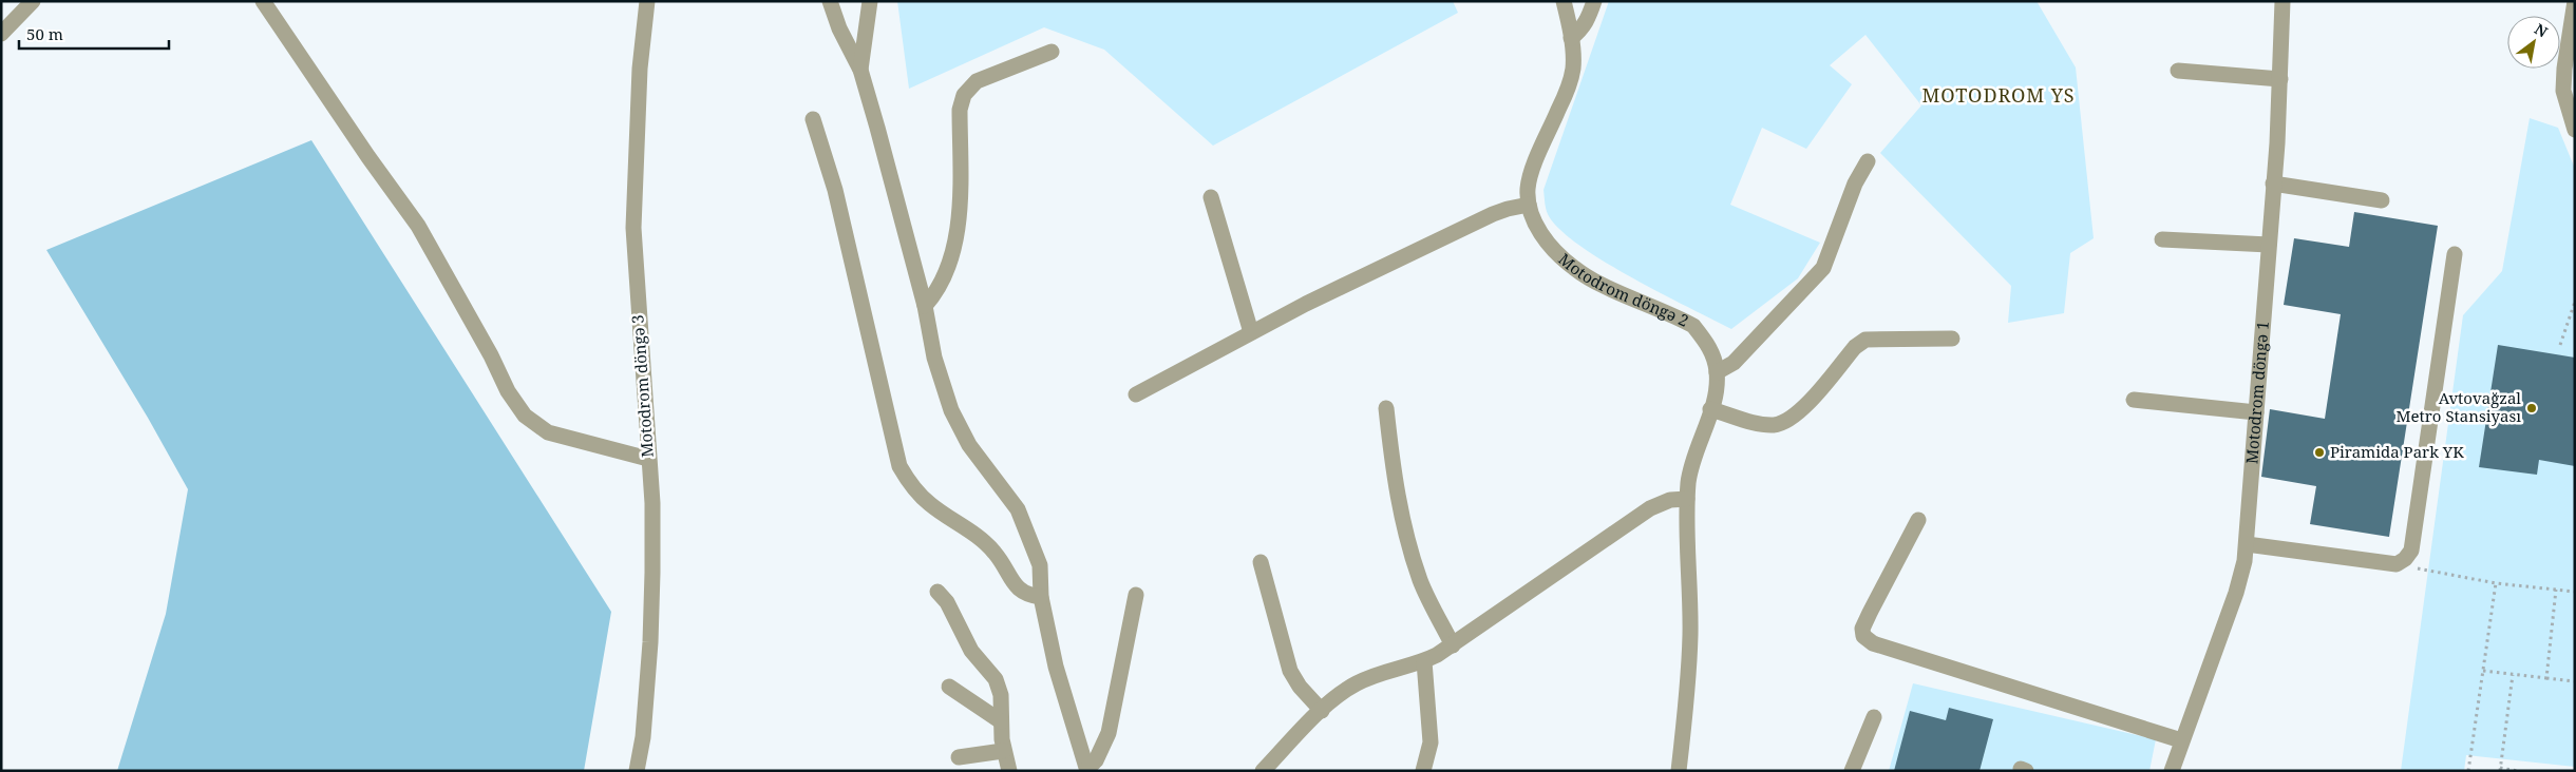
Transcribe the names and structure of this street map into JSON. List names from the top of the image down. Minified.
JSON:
{"streets":{"street":["Motodrom döngə 2","Motodrom döngə 3","Motodrom döngə 1"]},"districts":["MOTODROM YS"],"places":["Avtovağzal Metro Stansiyası","Piramida Park YK"],"scale_bar":"50 m","north":"top right"}
